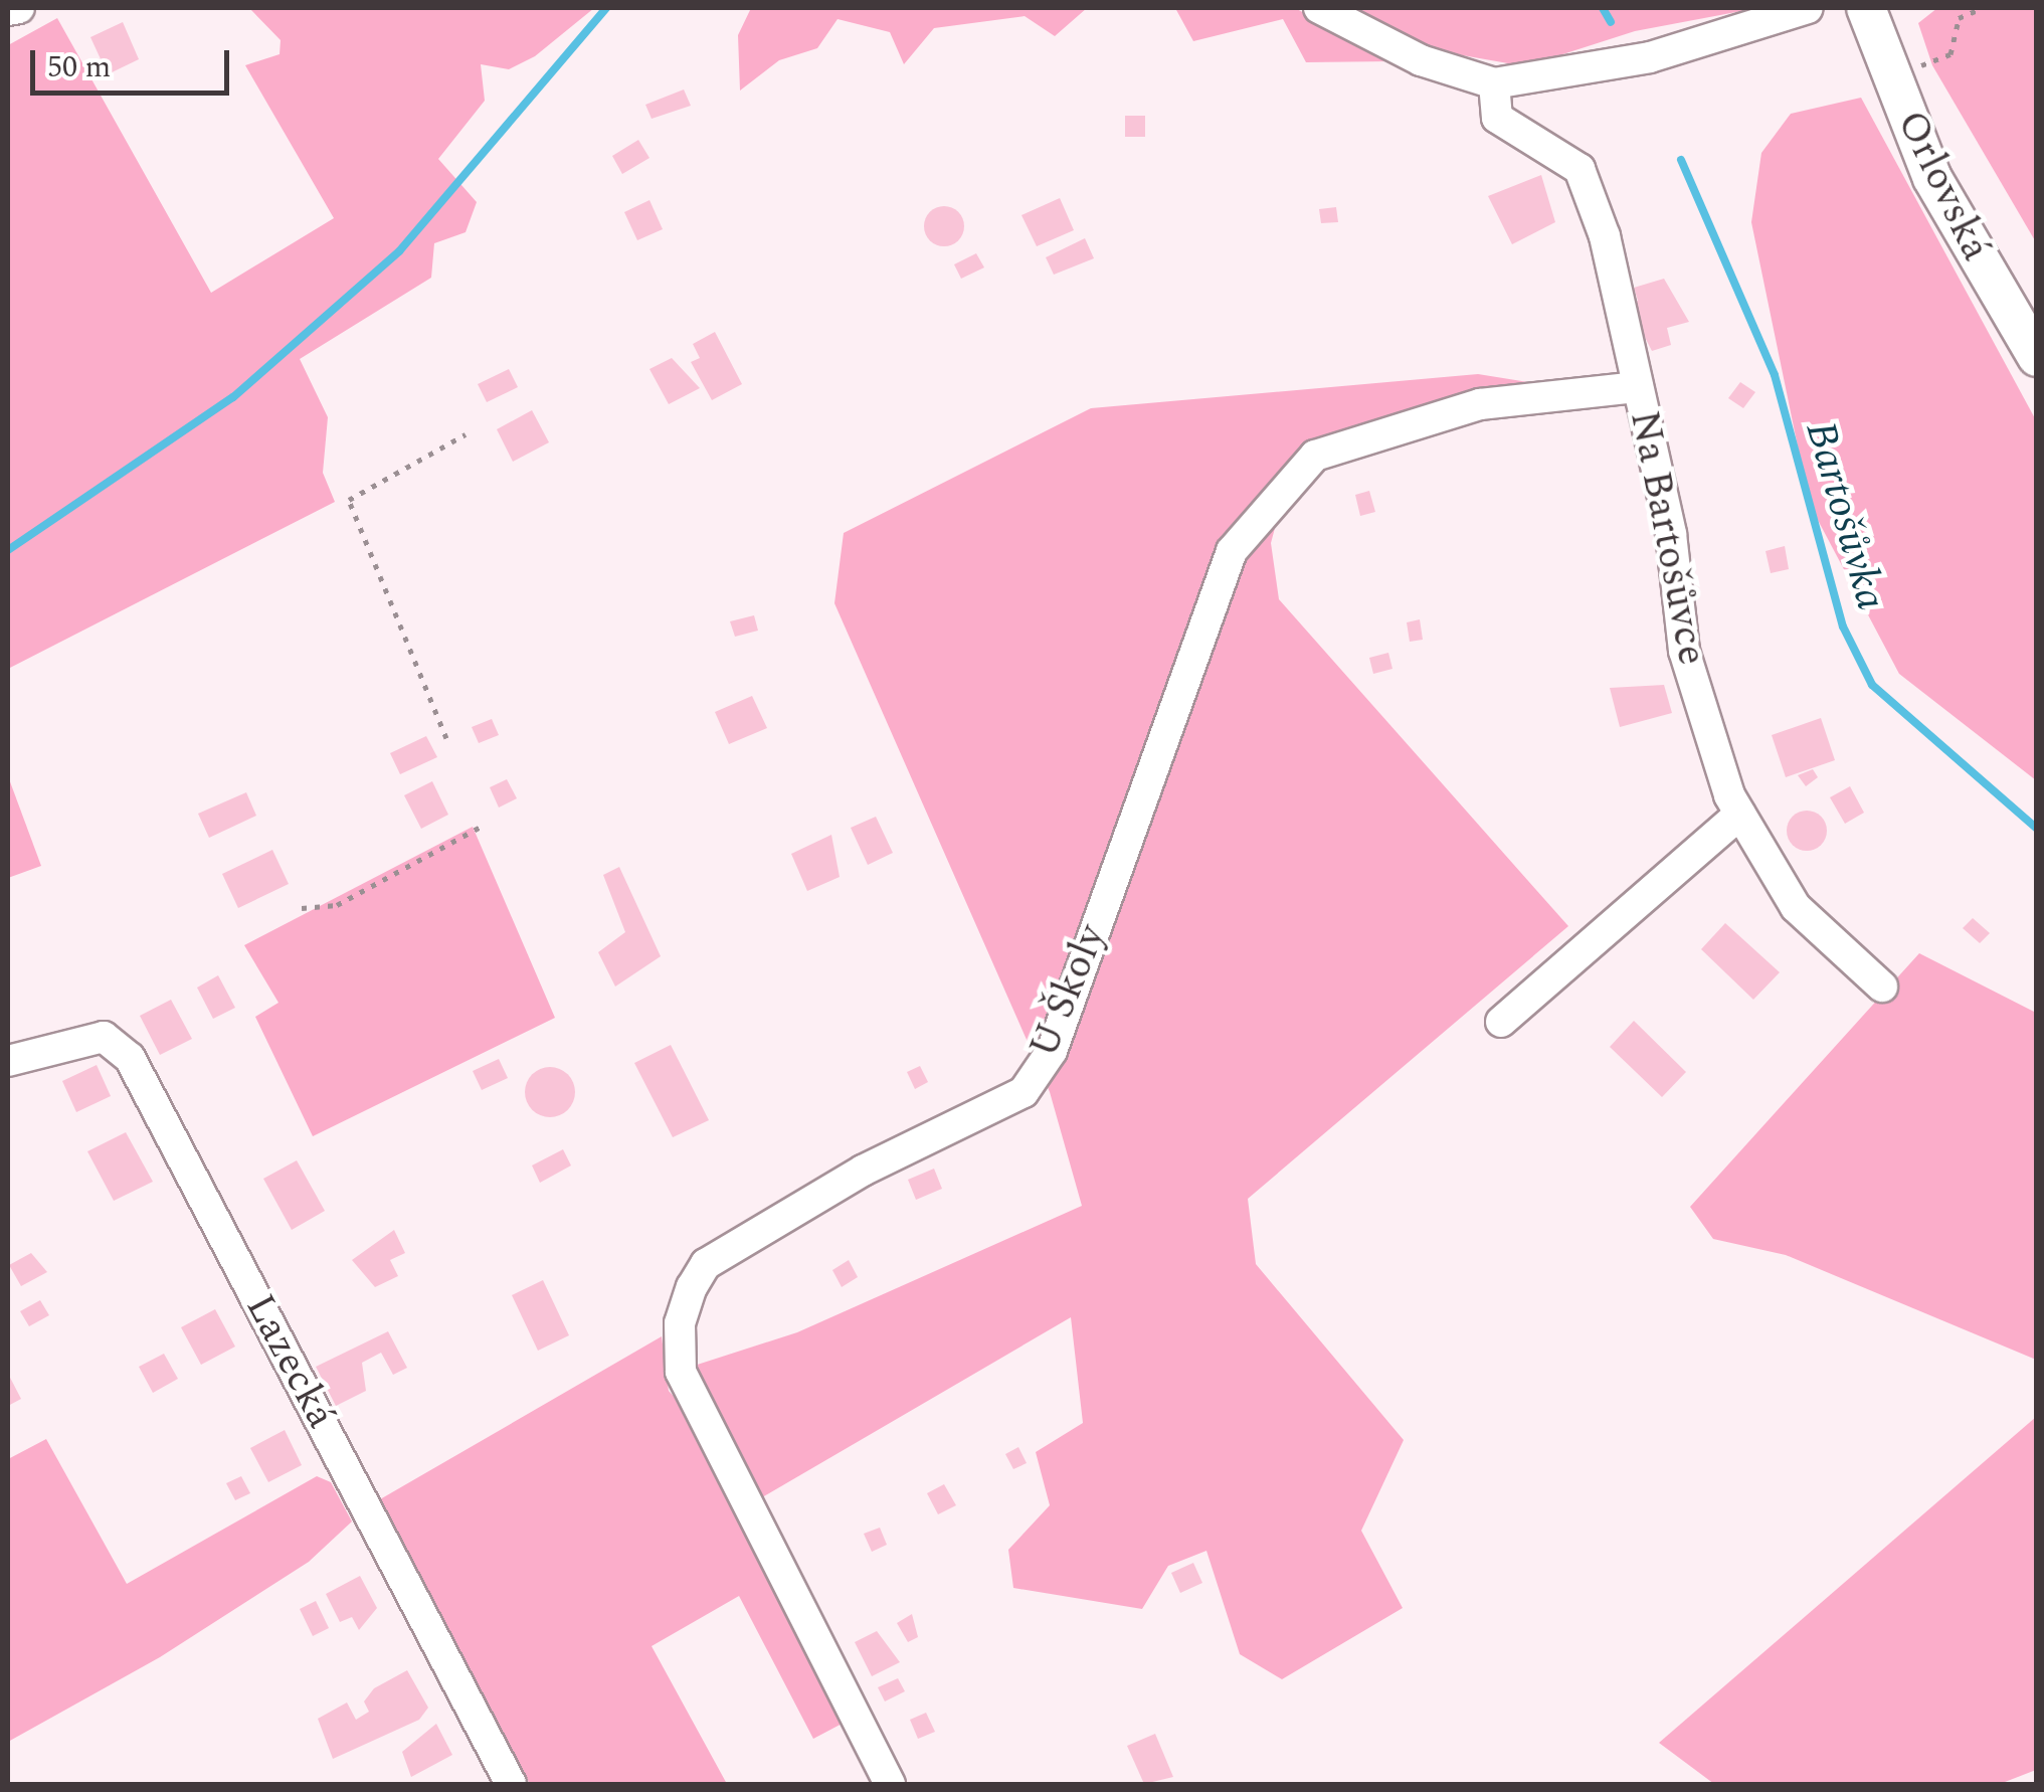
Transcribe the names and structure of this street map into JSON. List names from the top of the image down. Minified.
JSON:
{"streets":{"street":["Orlovská","Na Bartošůvce","U Školy","Lazecká"]},"crossings":[["Na Bartošůvce","U Školy"]],"water":["Bartošůvka"],"scale_bar":"50 m"}
